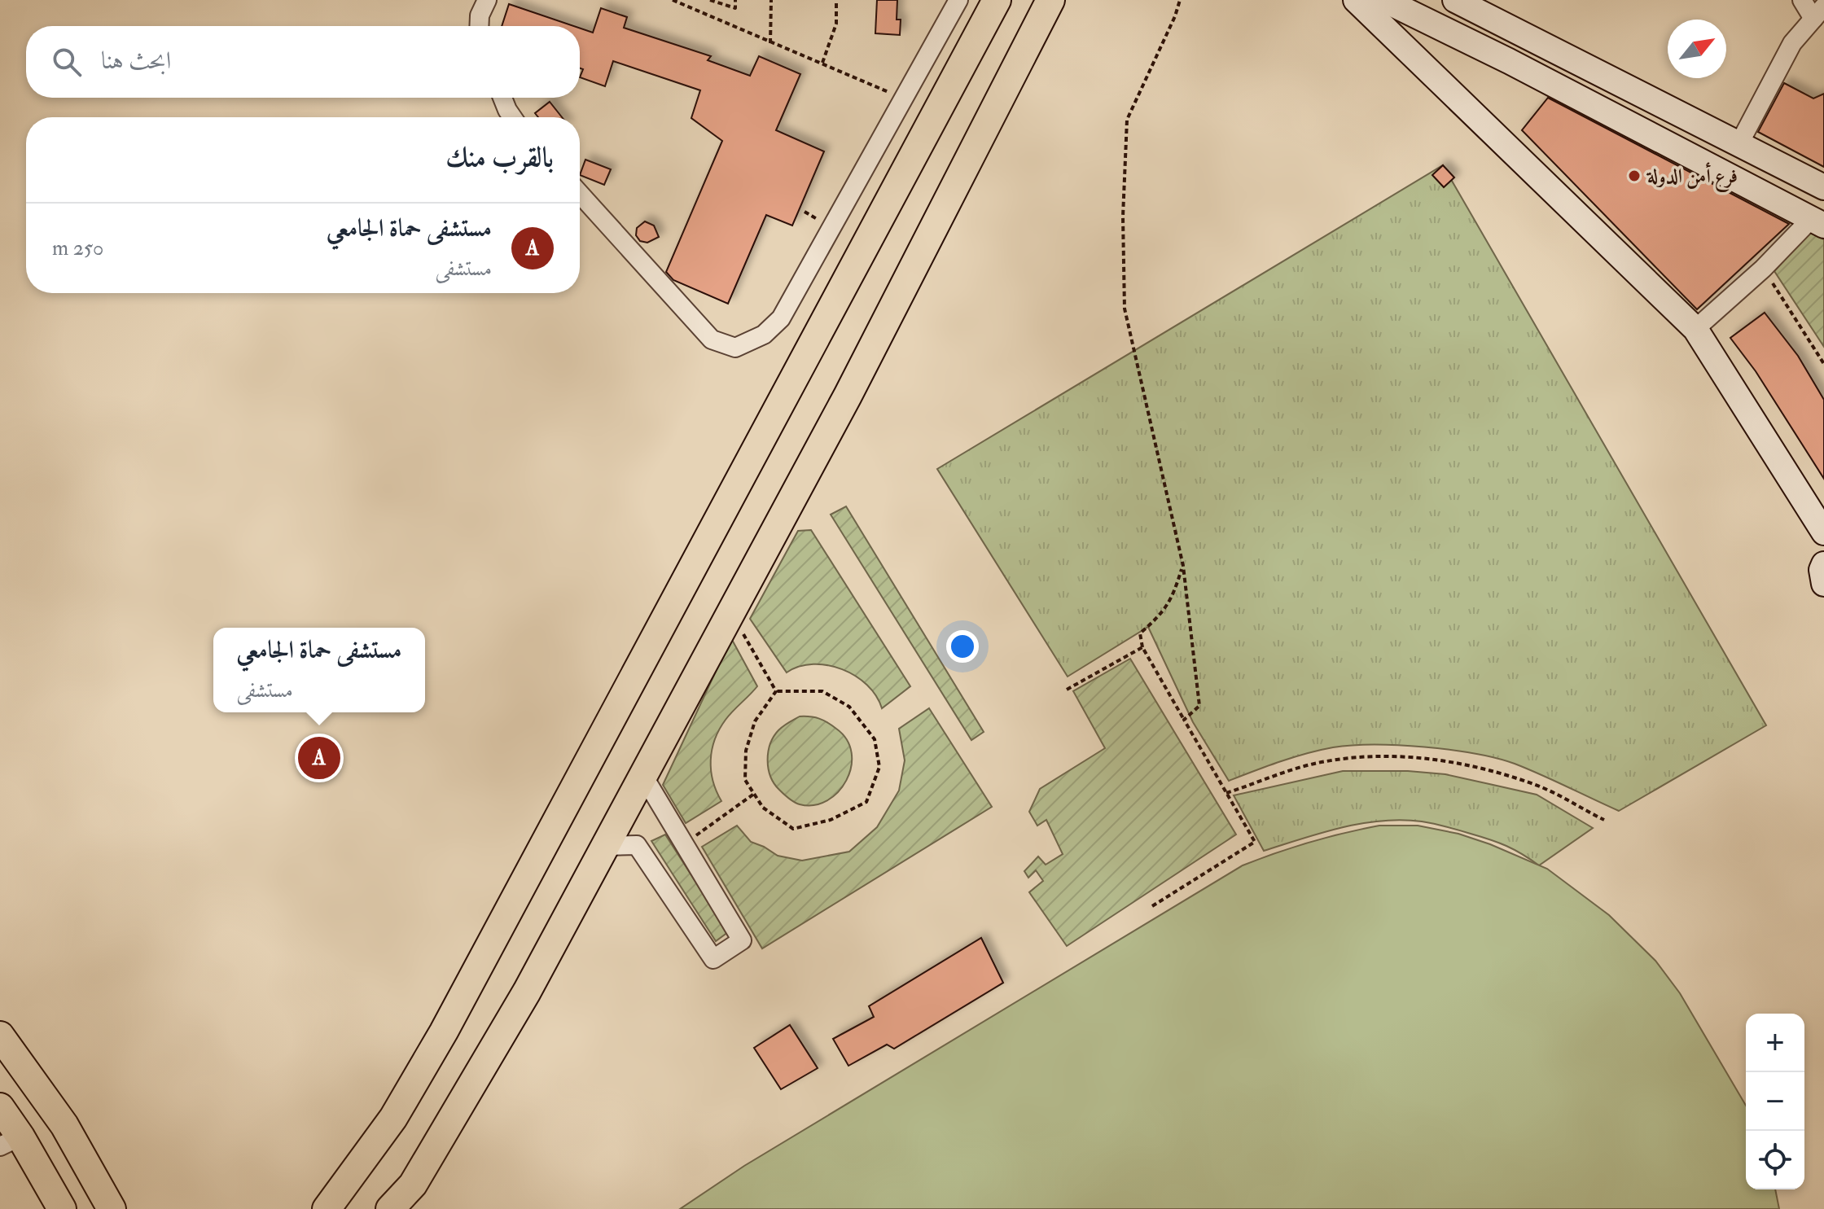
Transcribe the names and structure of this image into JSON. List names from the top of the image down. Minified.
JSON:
{"places":["فرع أمن الدولة"],"north":"top right","page":{"search":"ابحث هنا","heading":"بالقرب منك","list":[{"mark":"A","name":"مستشفى حماة الجامعي","note":"مستشفى","value":"250 m"}],"popup":["مستشفى حماة الجامعي","مستشفى"],"pins":"A","map_buttons":["+","−"]}}
